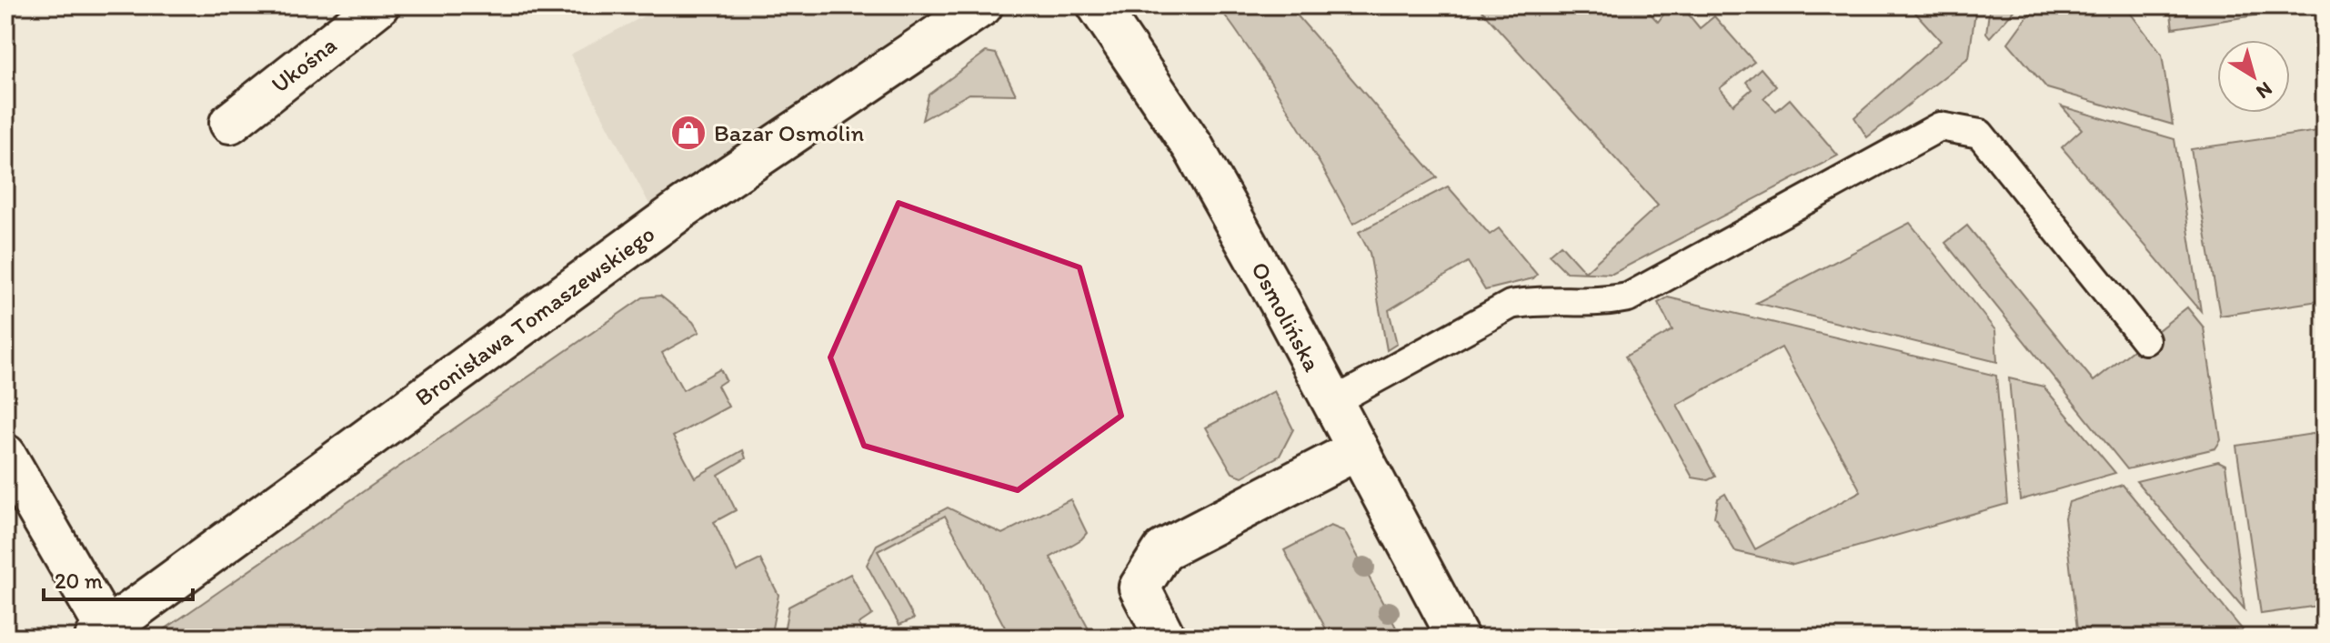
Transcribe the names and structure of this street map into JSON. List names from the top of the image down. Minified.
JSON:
{"streets":{"street":["Ukośna","Bronisława Tomaszewskiego","Osmolińska"]},"places":{"shop":["Bazar Osmolin"]},"scale_bar":"20 m","north":"bottom right"}
